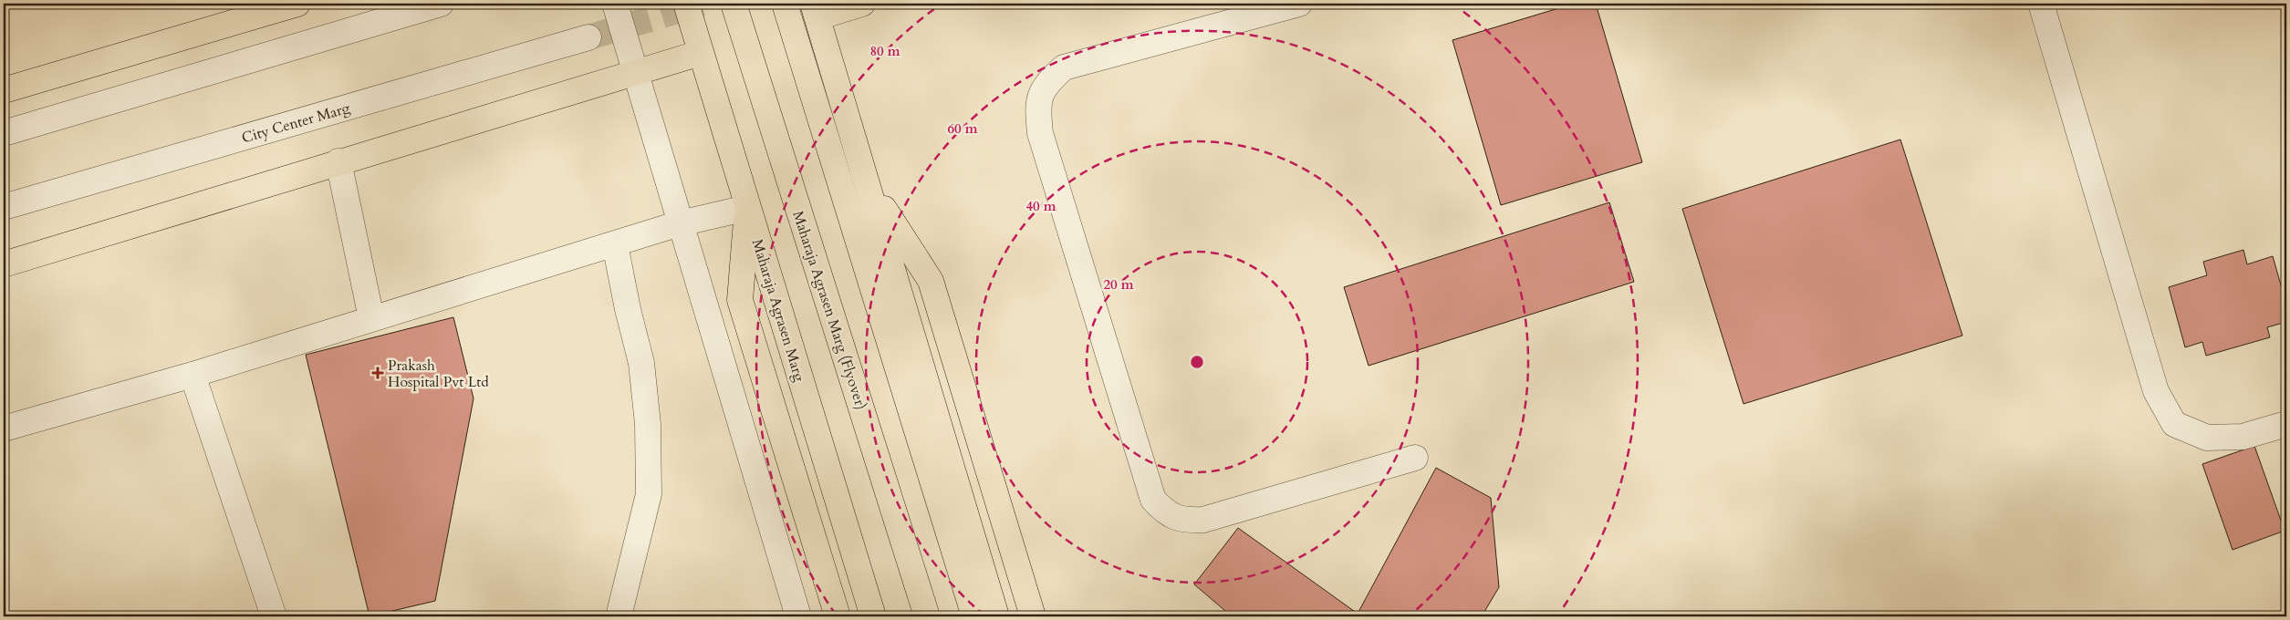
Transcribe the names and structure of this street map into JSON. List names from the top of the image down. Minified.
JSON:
{"streets":{"main road":["Maharaja Agrasen Marg","Maharaja Agrasen Marg (Flyover)"],"street":["City Center Marg"]},"places":{"health":["Prakash Hospital Pvt Ltd"]},"rings":["80 m","60 m","40 m","20 m"]}
